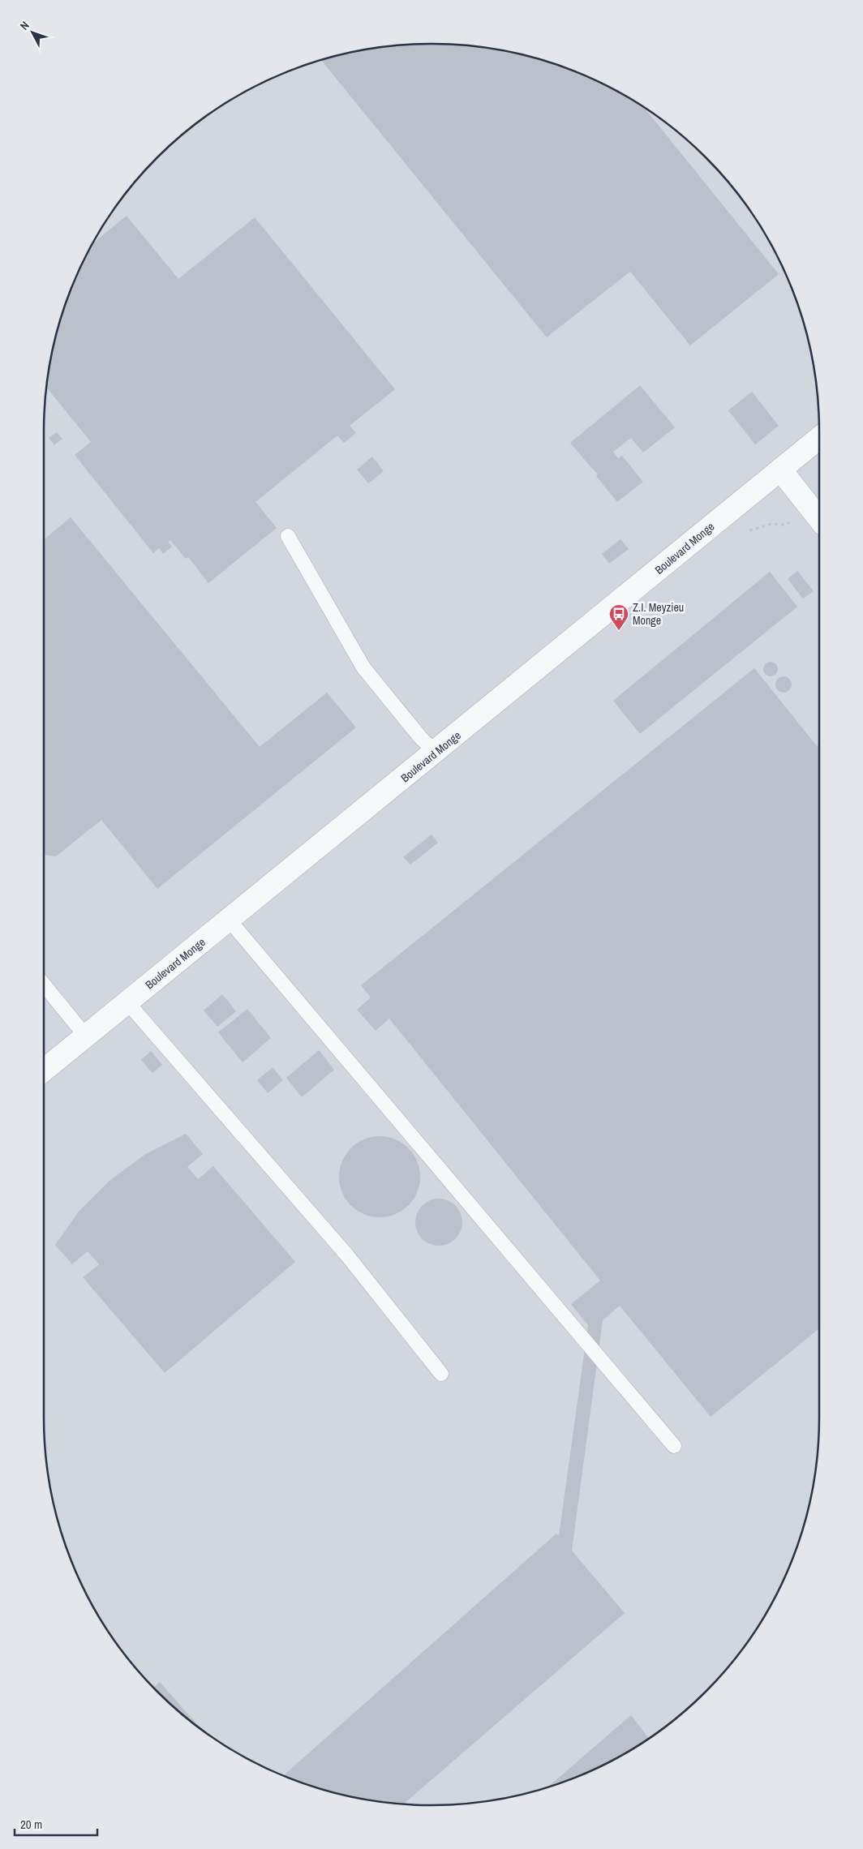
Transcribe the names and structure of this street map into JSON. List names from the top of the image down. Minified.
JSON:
{"streets":{"street":["Boulevard Monge"]},"places":{"bus stop":["Z.I. Meyzieu Monge"]},"scale_bar":"20 m","north":"top left"}
